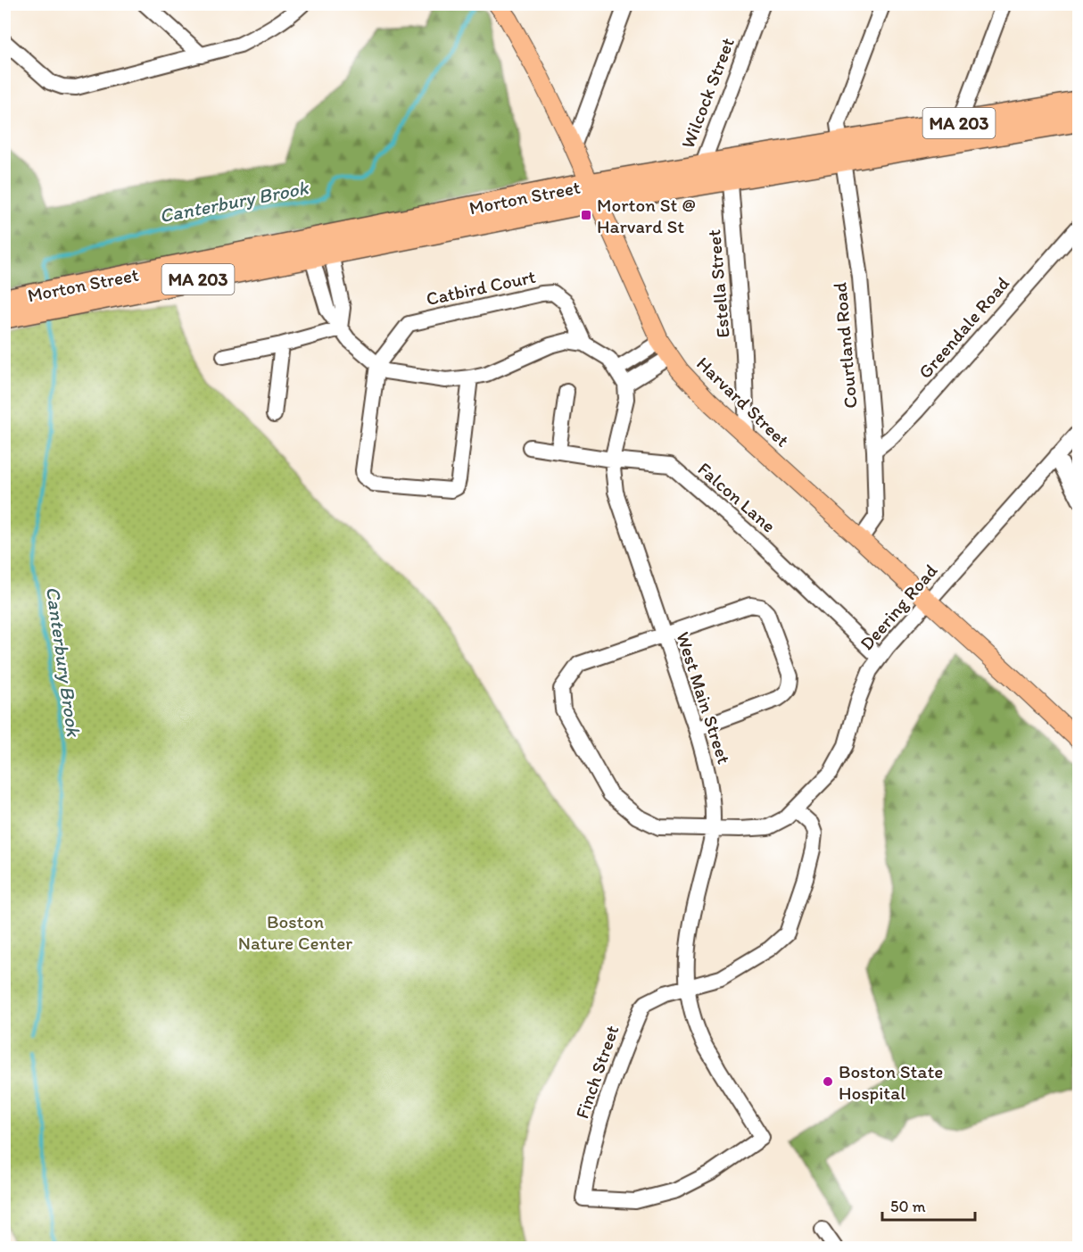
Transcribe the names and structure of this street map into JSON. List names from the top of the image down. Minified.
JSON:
{"streets":{"highway":["MA 203","Morton Street"],"main road":["Harvard Street"],"street":["Wilcock Street","Estella Street","Catbird Court","Greendale Road","Courtland Road","Falcon Lane","Deering Road","West Main Street","Finch Street"]},"crossings":[["Wilcock Street","Morton Street"],["Morton Street","Estella Street"],["Morton Street","Courtland Road"],["Morton Street","Harvard Street"],["Estella Street","Harvard Street"],["Greendale Road","Courtland Road"],["Courtland Road","Harvard Street"],["Harvard Street","Deering Road"],["Falcon Lane","Deering Road"],["Falcon Lane","West Main Street"],["Deering Road","West Main Street"],["Deering Road","Finch Street"],["West Main Street","Finch Street"]],"water":["Canterbury Brook"],"parks":["Boston Nature Center"],"places":{"transit":["Morton St @ Harvard St"],"other":["Boston State Hospital"]},"scale_bar":"50 m"}
